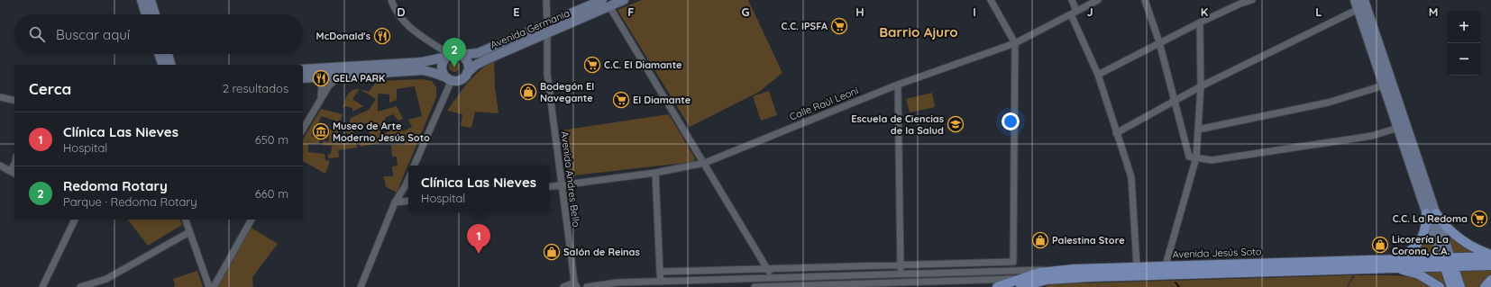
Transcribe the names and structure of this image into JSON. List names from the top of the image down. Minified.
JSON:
{"streets":{"main road":["Avenida Jesús Soto"],"street":["Avenida Germania","Calle Raúl Leoni","Avenida Andres Bello"]},"crossings":[["Avenida Germania","Avenida Andres Bello"],["Calle Raúl Leoni","Avenida Andres Bello"]],"districts":["Barrio Ajuro"],"places":{"supermarket":["C.C. IPSFA","C.C. El Diamante","El Diamante","C.C. La Redoma"],"restaurant":["McDonald's","GELA PARK"],"shop":["Bodegón El Navegante","Palestina Store","Licorería La Corona, C.A.","Salón de Reinas"],"school or university":["Escuela de Ciencias de la Salud"],"museum":["Museo de Arte Moderno Jesús Soto"]},"page":{"map_buttons":["+","−"],"search":"Buscar aquí","pins":["2","1"],"heading":["Cerca","2 resultados"],"list":[{"mark":"1","name":"Clínica Las Nieves","note":"Hospital","value":"650 m"},{"mark":"2","name":"Redoma Rotary","note":"Parque · Redoma Rotary","value":"660 m"}],"popup":["Clínica Las Nieves","Hospital"]},"grid":{"columns":["D","E","F","G","H","I","J","K","L","M"]}}
